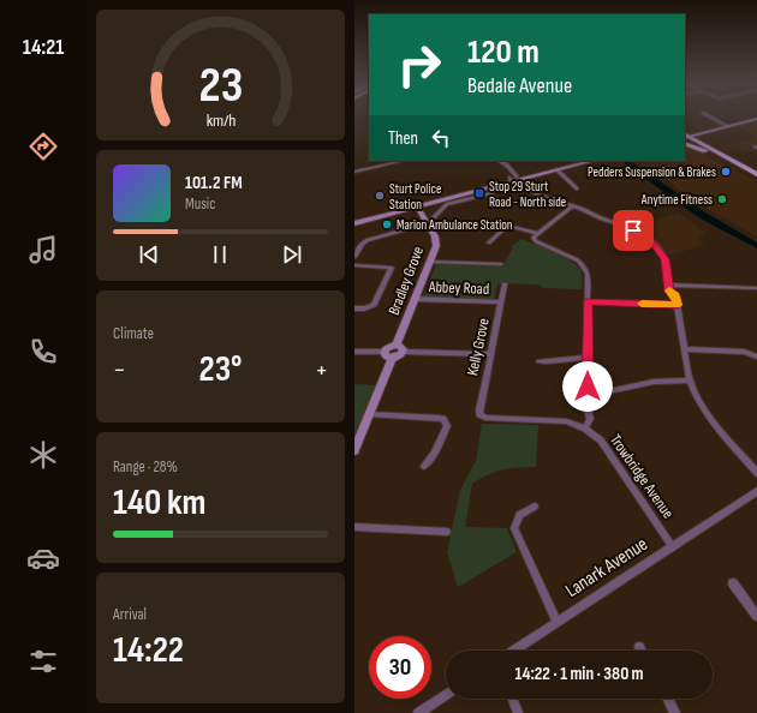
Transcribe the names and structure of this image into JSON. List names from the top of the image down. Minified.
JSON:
{"streets":{"main road":["Bradley Grove"],"street":["Abbey Road","Kelly Grove","Trowbridge Avenue","Lanark Avenue"]},"crossings":[["Bradley Grove","Abbey Road"],["Abbey Road","Kelly Grove"],["Kelly Grove","Trowbridge Avenue"],["Trowbridge Avenue","Lanark Avenue"]],"places":{"other":["Pedders Suspension & Brakes","Sturt Police Station","Anytime Fitness","Marion Ambulance Station"],"transit":["Stop 29 Sturt Road - North side"]},"page":{"tabs":"14:21","turn":["120 m","Bedale Avenue"],"then":"Then","song":["101.2 FM","Music"],"tile":["Climate",["Range · 28%","140 km"],["Arrival","14:22"]],"heat":["−","23°","+"],"limit":"30","trip":"14:22 · 1 min · 380 m","gauge":["23","km/h"]}}
